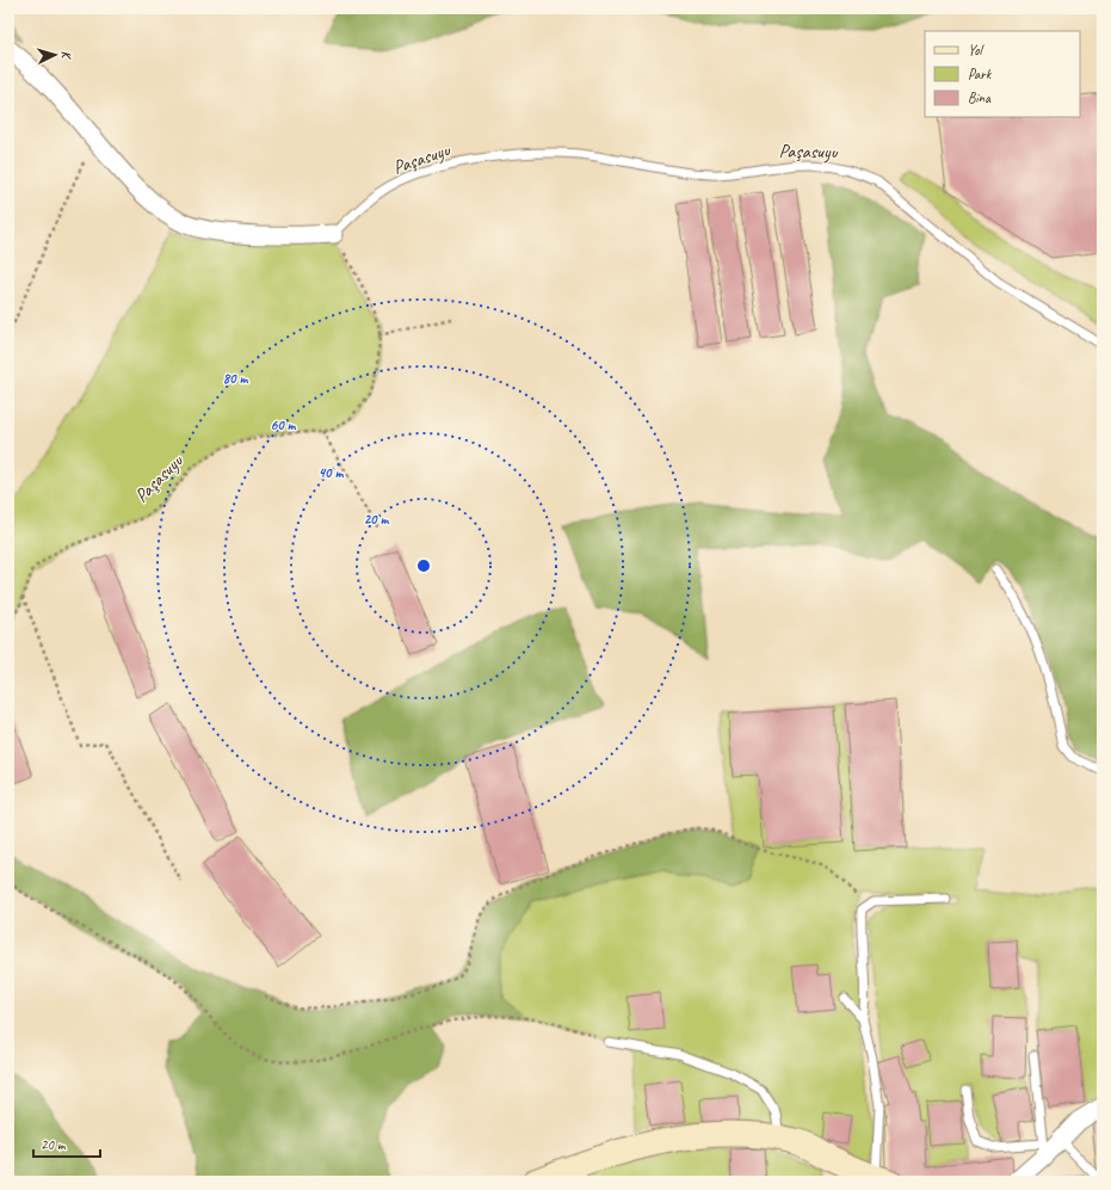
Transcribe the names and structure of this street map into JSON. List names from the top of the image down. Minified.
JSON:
{"streets":{"lane":["Paşasuyu"]},"legend":["Yol","Park","Bina"],"scale_bar":"20 m","north":"right","rings":["80 m","60 m","40 m","20 m"]}
